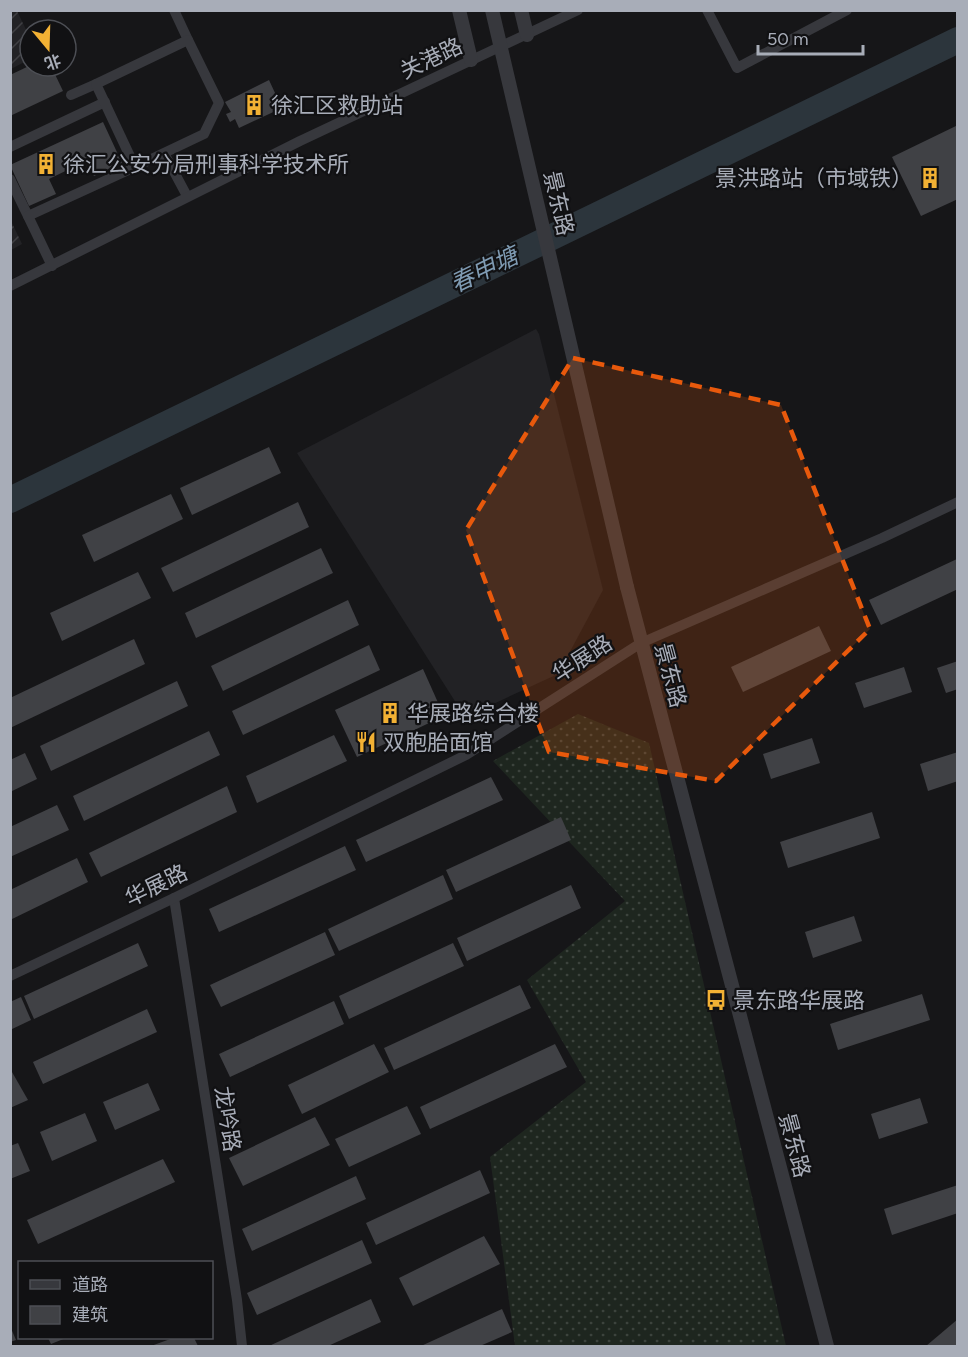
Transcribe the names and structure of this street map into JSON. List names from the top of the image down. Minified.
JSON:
{"streets":{"street":["关港路","景东路","华展路","龙吟路"]},"crossings":[["景东路","华展路"],["华展路","龙吟路"]],"water":["春申塘"],"places":{"building":["徐汇区救助站","徐汇公安分局刑事科学技术所","景洪路站（市域铁）","华展路综合楼"],"restaurant":["双胞胎面馆"],"bus stop":["景东路华展路"]},"legend":["道路","建筑"],"scale_bar":"50 m","north":"bottom"}
